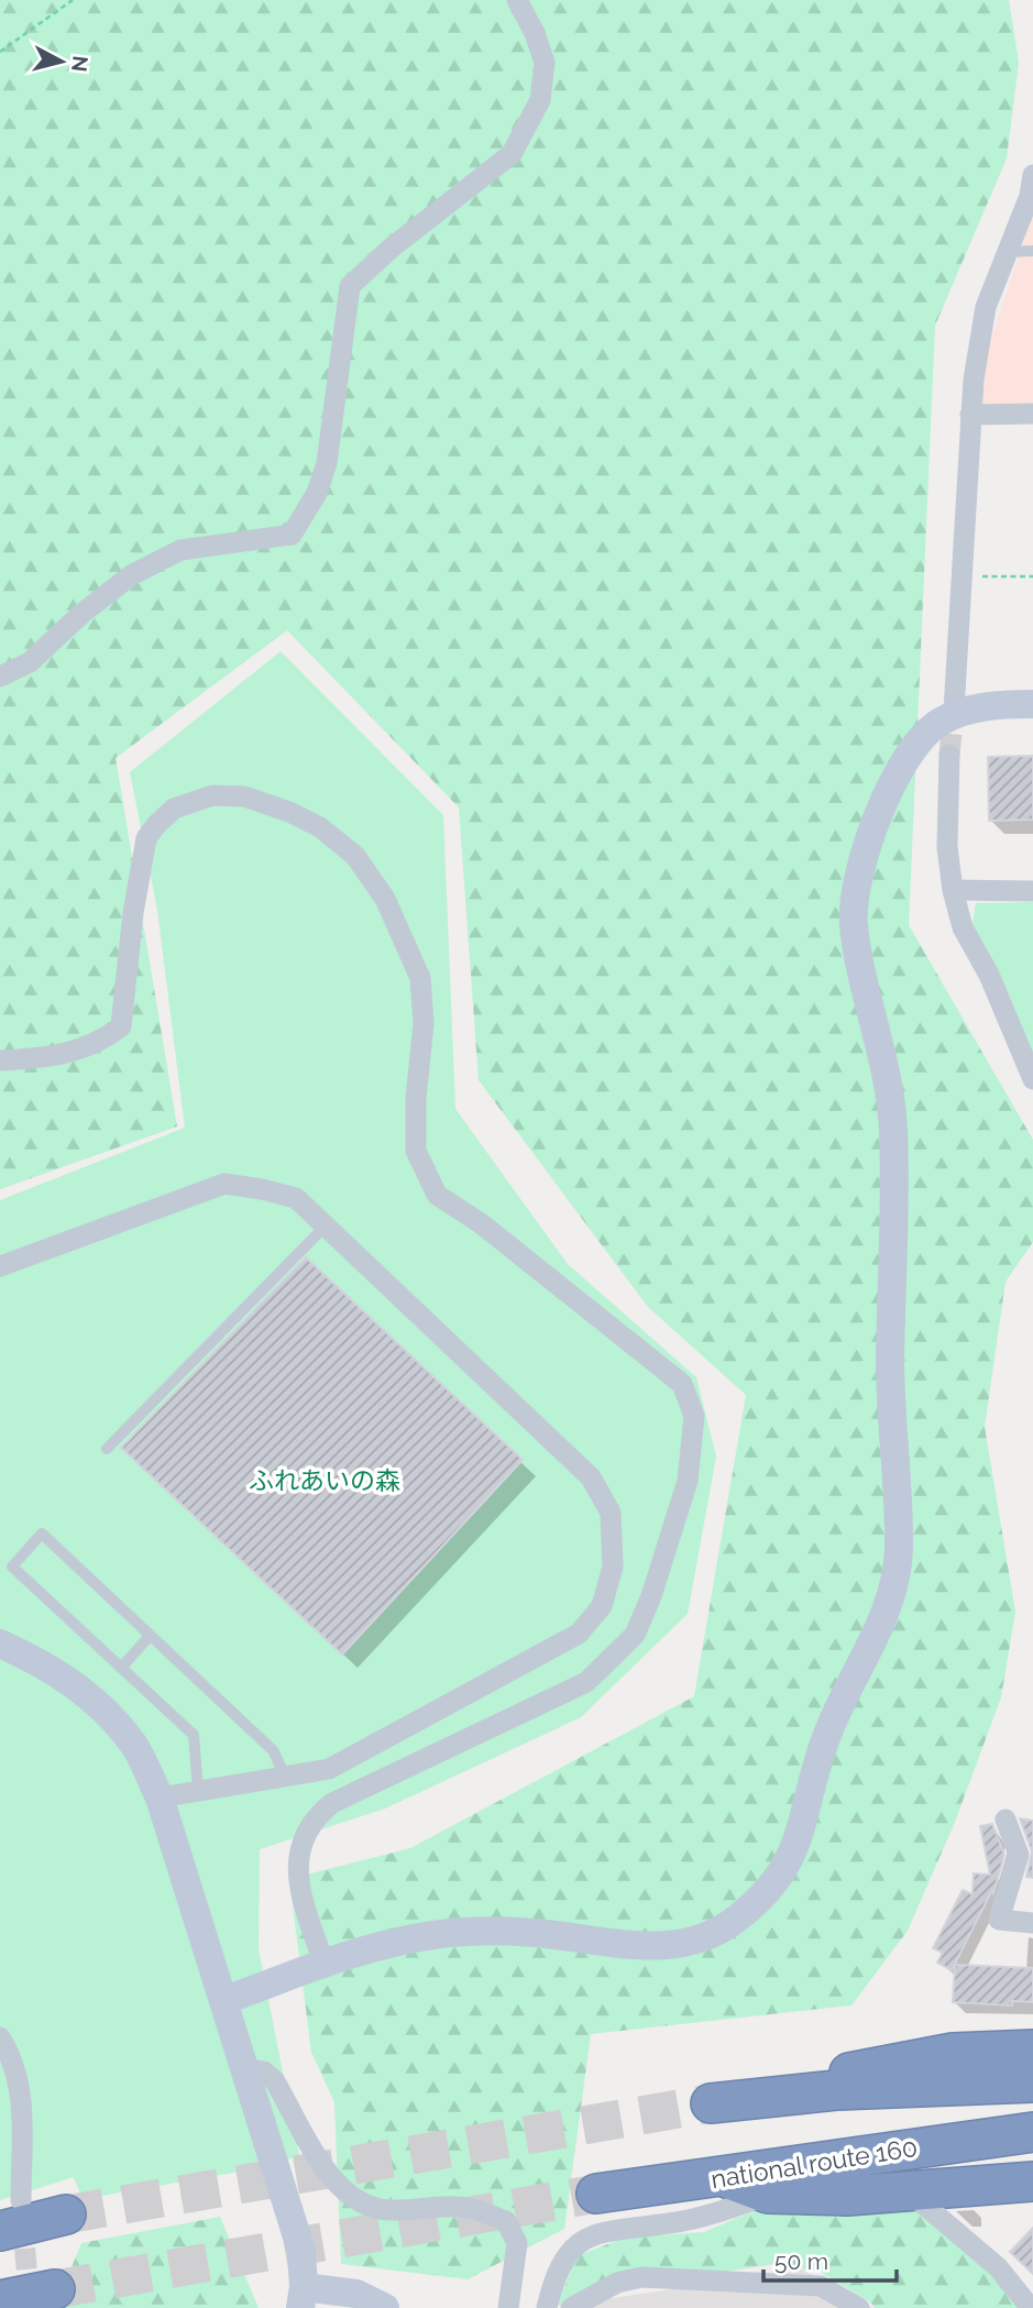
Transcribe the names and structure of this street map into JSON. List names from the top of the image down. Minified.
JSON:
{"streets":{"highway":["national route 160"]},"parks":["ふれあいの森"],"scale_bar":"50 m","north":"right"}
